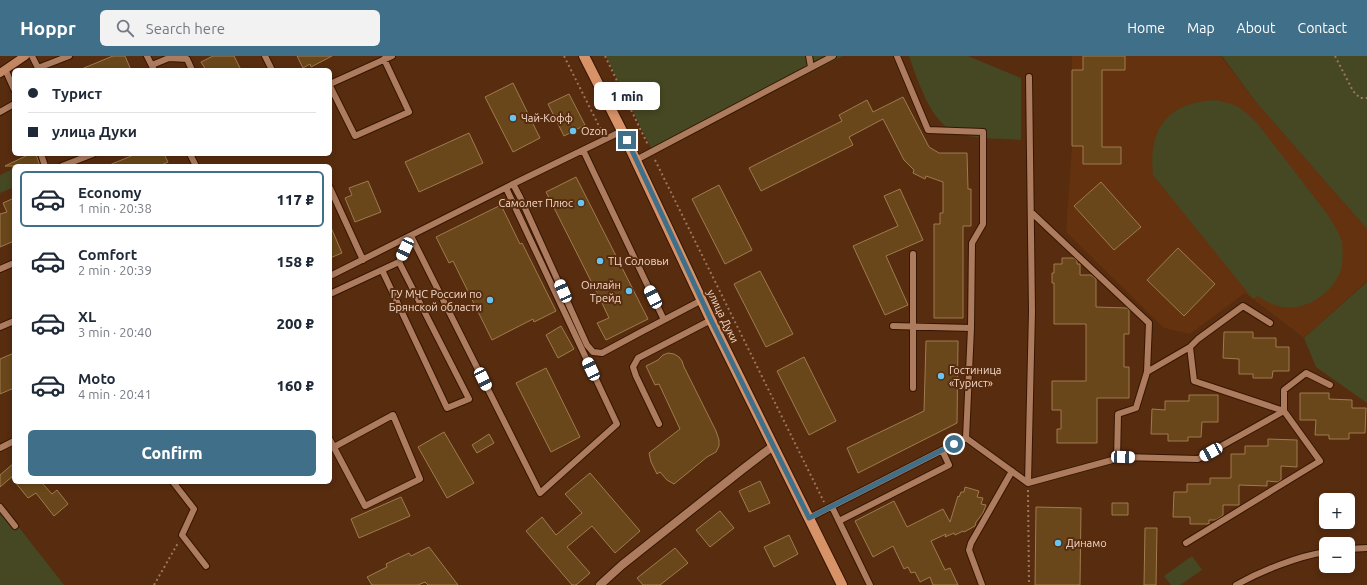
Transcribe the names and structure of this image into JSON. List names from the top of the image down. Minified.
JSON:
{"streets":{"main road":["улица Дуки"]},"places":["Чай-Кофф","Ozon","Самолет Плюс","ТЦ Соловьи","Онлайн Трейд","ГУ МЧС России по Брянской области","Гостиница «Турист»","Динамо"],"page":{"header":"Hoppr","search":"Search here","nav":["Home","Map","About","Contact"],"banner":["Турист","улица Дуки"],"bubble":"1 min","list":[{"name":"Economy","note":"1 min · 20:38","value":"117 ₽"},{"name":"Comfort","note":"2 min · 20:39","value":"158 ₽"},{"name":"XL","note":"3 min · 20:40","value":"200 ₽"},{"name":"Moto","note":"4 min · 20:41","value":"160 ₽"}],"buttons":"Confirm","map_buttons":["+","−"]}}
